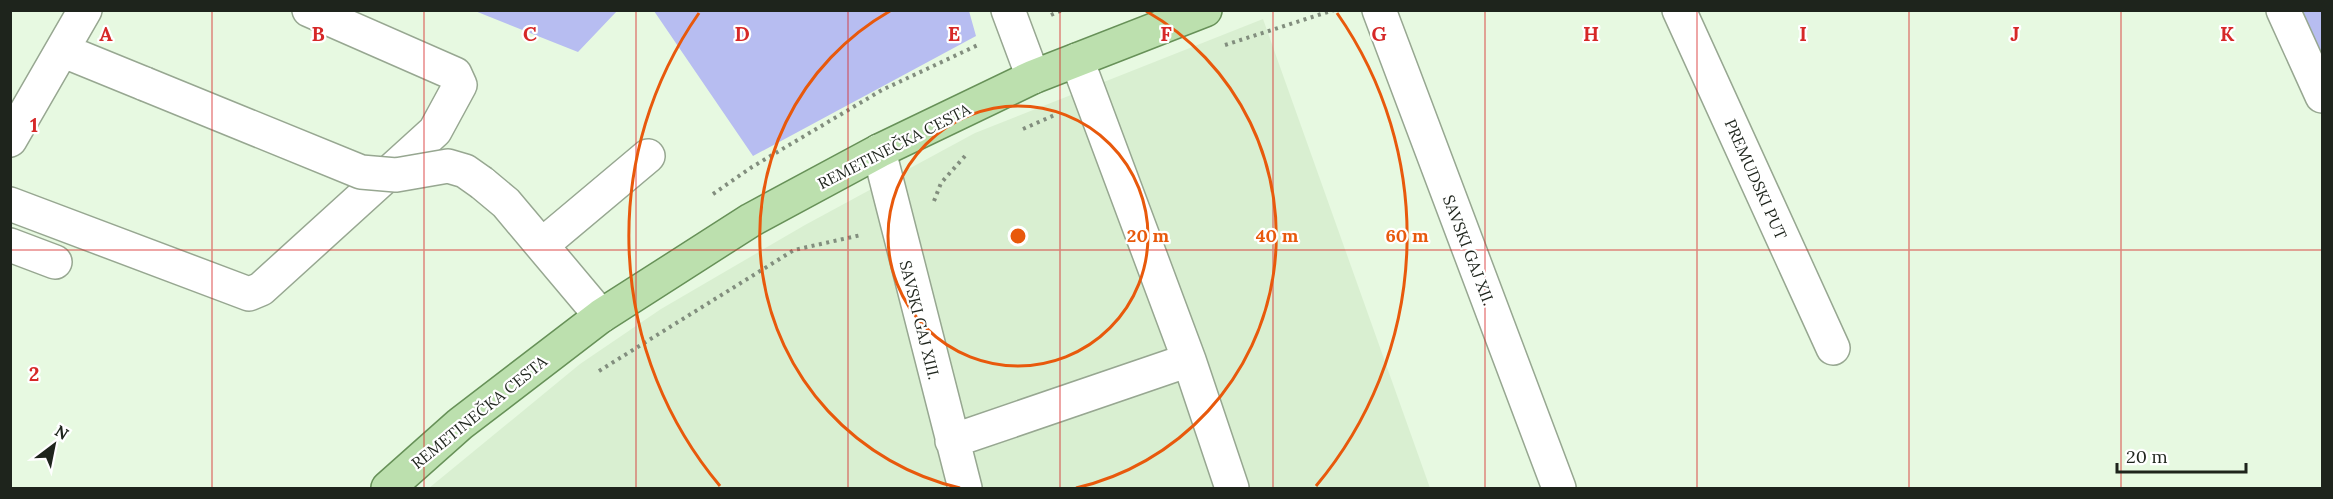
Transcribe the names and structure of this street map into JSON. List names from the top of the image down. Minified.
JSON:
{"streets":{"main road":["REMETINEČKA CESTA"],"street":["PREMUDSKI PUT","SAVSKI GAJ XII.","SAVSKI GAJ XIII."]},"crossings":[["REMETINEČKA CESTA","SAVSKI GAJ XIII."]],"scale_bar":"20 m","north":"top right","grid":{"columns":["A","B","C","D","E","F","G","H","I","J","K"],"rows":["1","2"]},"rings":["20 m","40 m","60 m"]}
